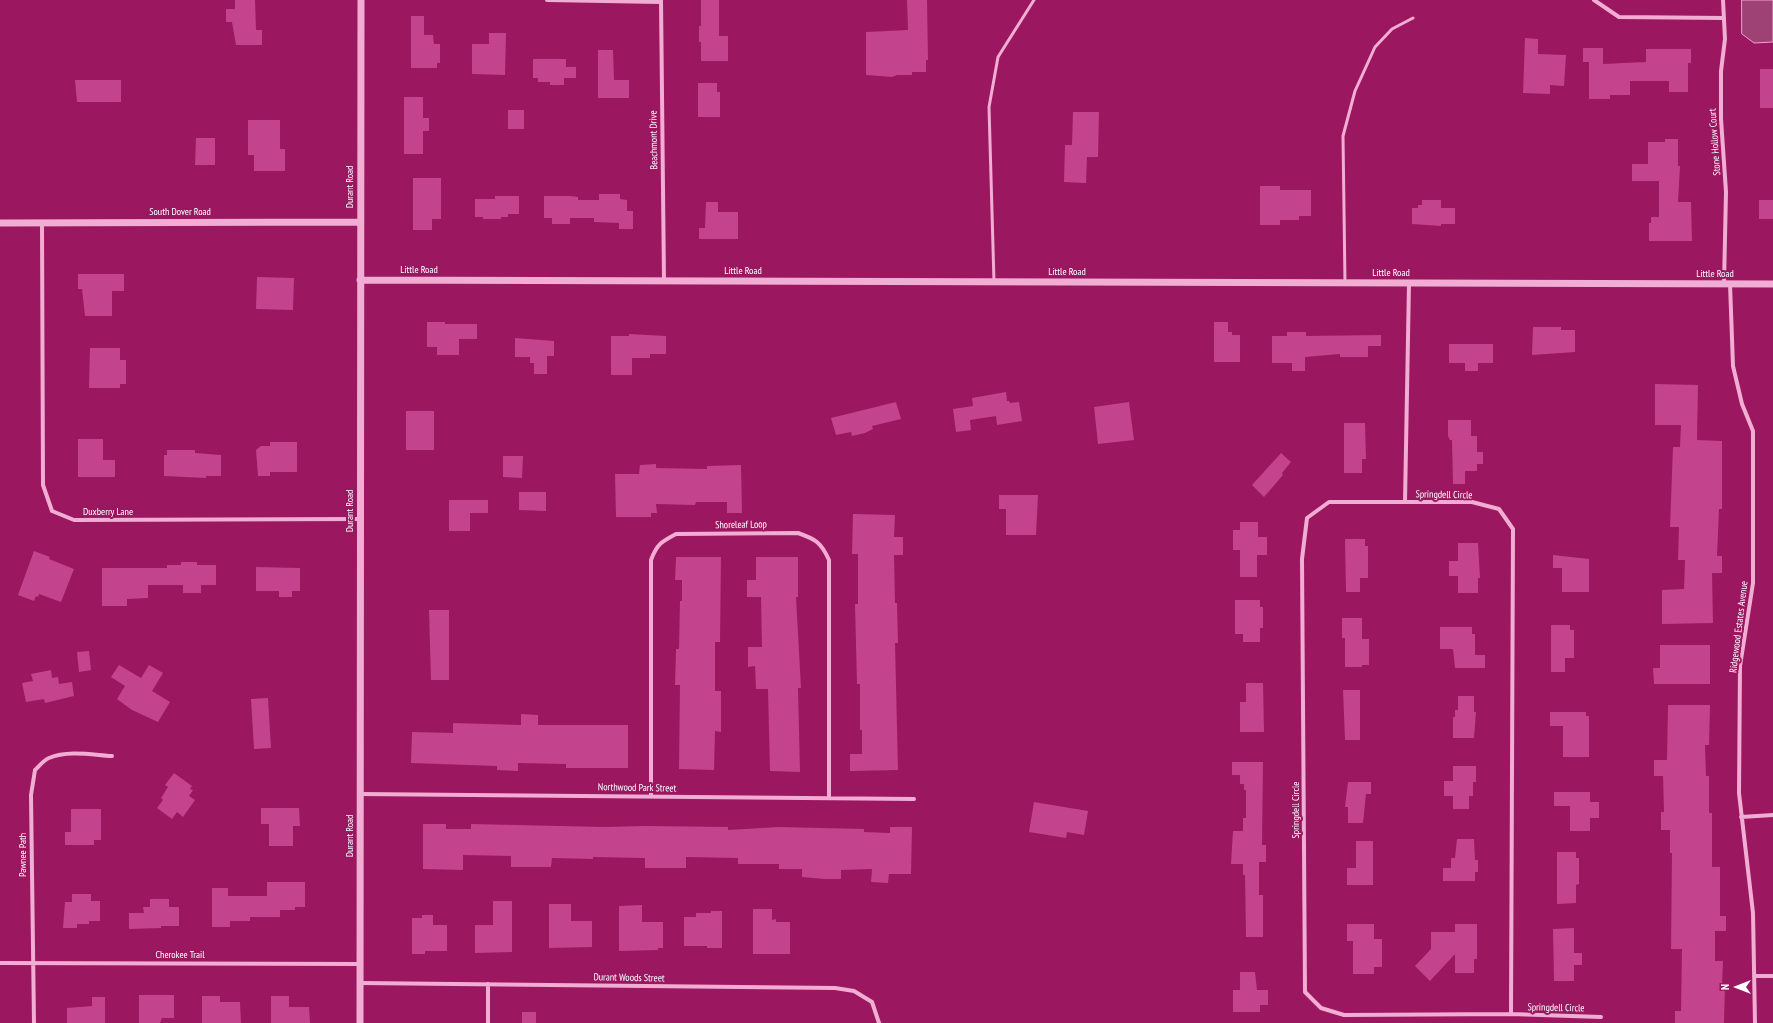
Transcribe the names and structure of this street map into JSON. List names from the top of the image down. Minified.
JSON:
{"streets":{"street":["Beachmont Drive","Stone Hollow Court","Durant Road","South Dover Road","Little Road","Springdell Circle","Duxberry Lane","Shoreleaf Loop","Ridgewood Estates Avenue","Northwood Park Street","Pawnee Path","Cherokee Trail","Durant Woods Street"]},"crossings":[["Beachmont Drive","Little Road"],["Stone Hollow Court","Little Road"],["Stone Hollow Court","Ridgewood Estates Avenue"],["Durant Road","South Dover Road"],["Durant Road","Little Road"],["Durant Road","Duxberry Lane"],["Durant Road","Northwood Park Street"],["Durant Road","Cherokee Trail"],["Durant Road","Durant Woods Street"],["South Dover Road","Duxberry Lane"],["Little Road","Springdell Circle"],["Little Road","Ridgewood Estates Avenue"],["Shoreleaf Loop","Northwood Park Street"],["Pawnee Path","Cherokee Trail"]],"north":"left"}
